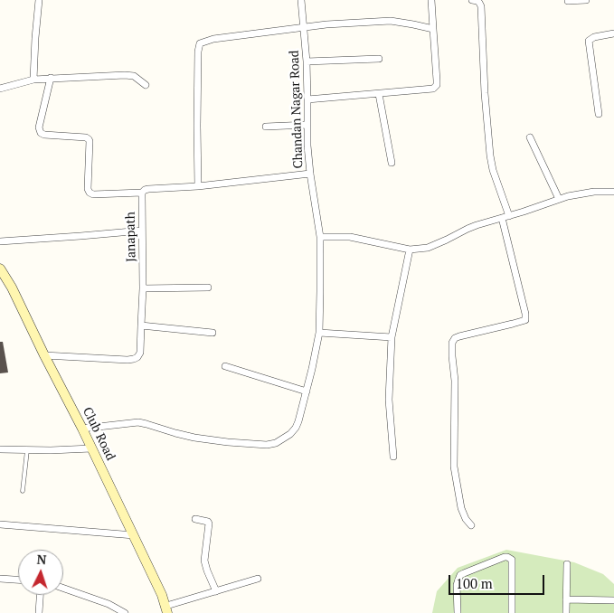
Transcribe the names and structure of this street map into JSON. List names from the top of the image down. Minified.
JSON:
{"streets":{"street":["Chandan Nagar Road","Janapath","Club Road"]},"crossings":[["Chandan Nagar Road","Club Road"],["Janapath","Club Road"]],"scale_bar":"100 m","north":"top"}
